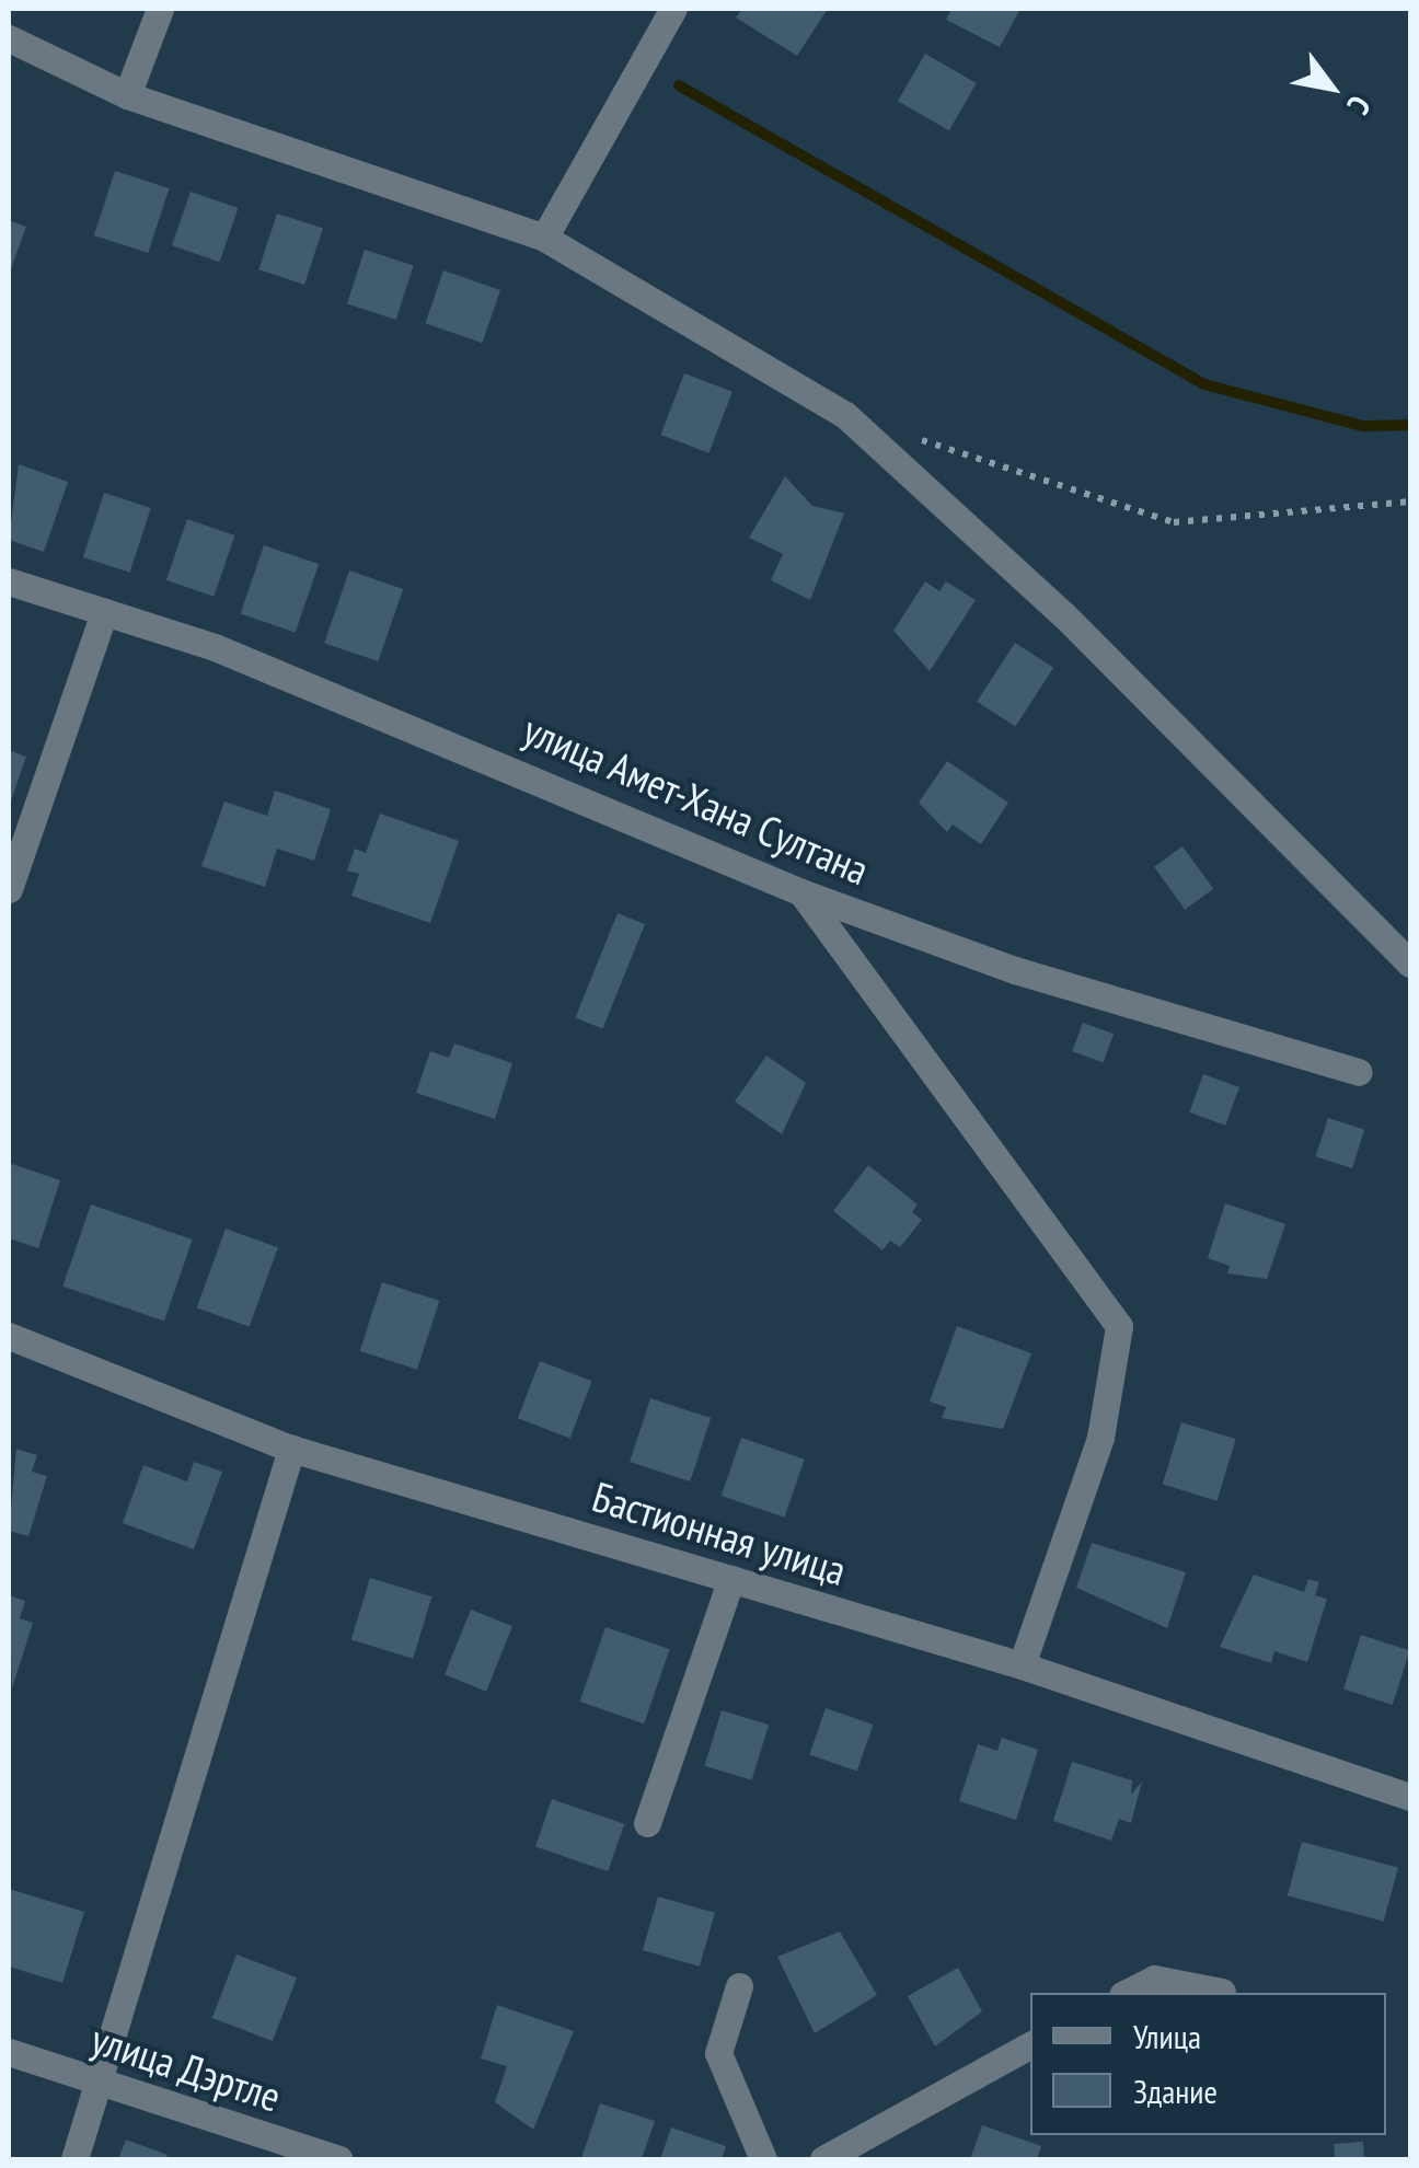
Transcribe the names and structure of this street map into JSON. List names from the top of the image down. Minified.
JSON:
{"streets":{"street":["улица Амет-Хана Султана","Бастионная улица","улица Дэртле"]},"legend":["Улица","Здание"],"north":"bottom right"}
